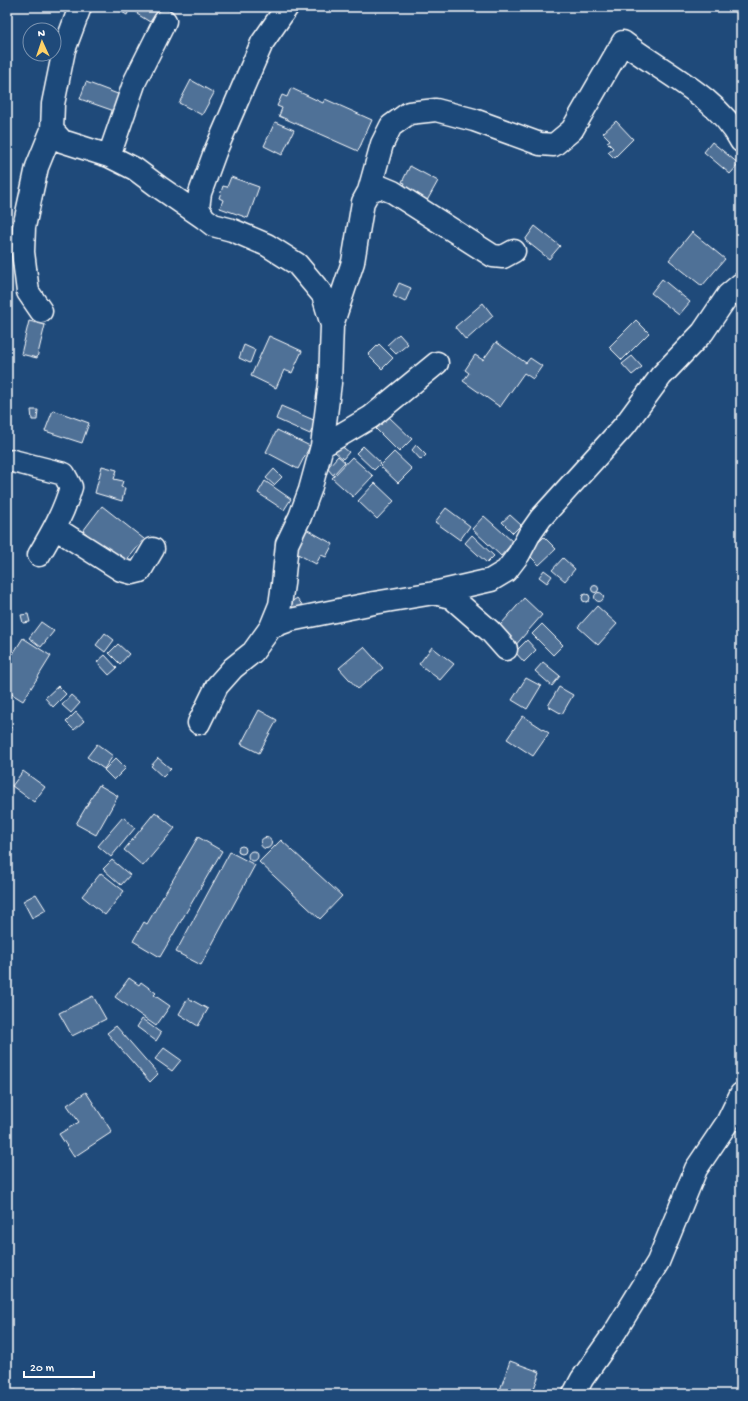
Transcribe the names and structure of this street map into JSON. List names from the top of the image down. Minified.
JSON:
{"scale_bar":"20 m","north":"top"}
